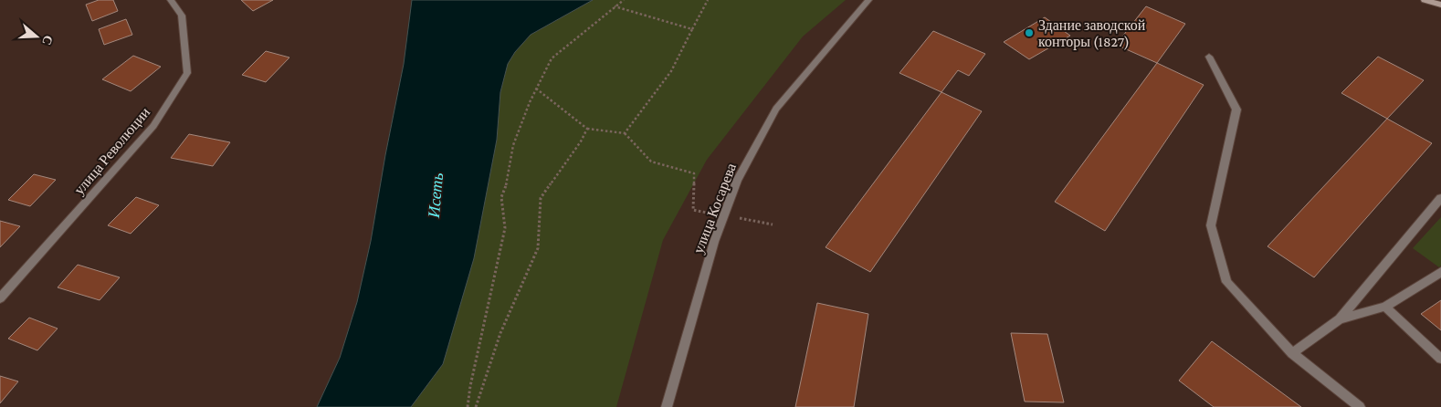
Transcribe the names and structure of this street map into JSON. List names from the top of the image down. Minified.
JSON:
{"streets":{"street":["улица Революции","улица Косарева"]},"water":["Исеть"],"places":["Здание заводской конторы (1827)"],"north":"right"}
